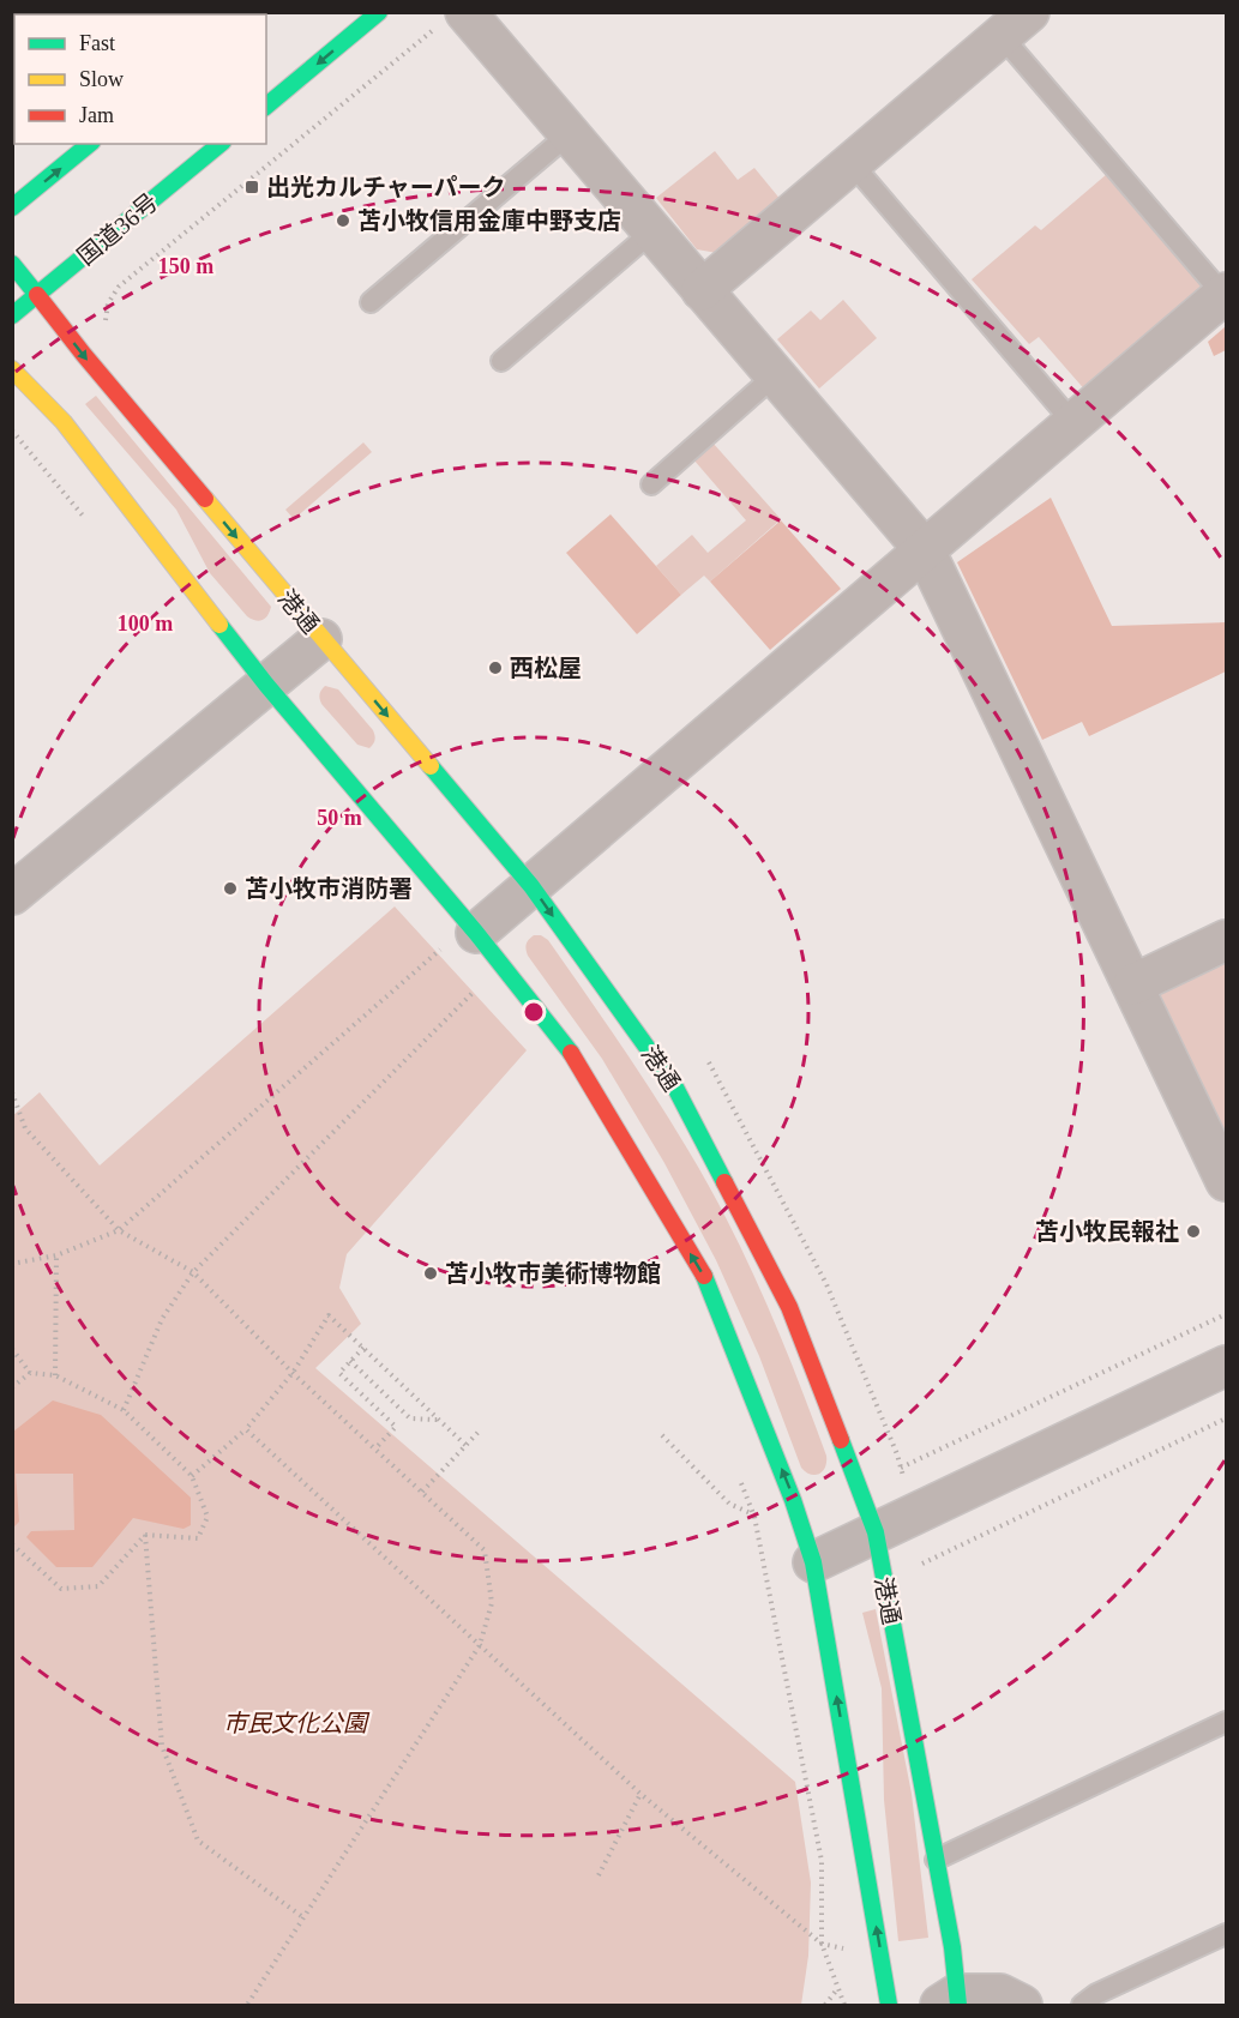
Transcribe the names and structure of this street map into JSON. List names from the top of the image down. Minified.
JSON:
{"streets":{"main road":["国道36号","港通"]},"crossings":[["国道36号","港通"]],"parks":["市民文化公園"],"places":{"transit":["出光カルチャーパーク"],"other":["苫小牧信用金庫中野支店","西松屋","苫小牧市消防署","苫小牧民報社","苫小牧市美術博物館"]},"legend":["Fast","Slow","Jam"],"rings":["150 m","100 m","50 m"]}
